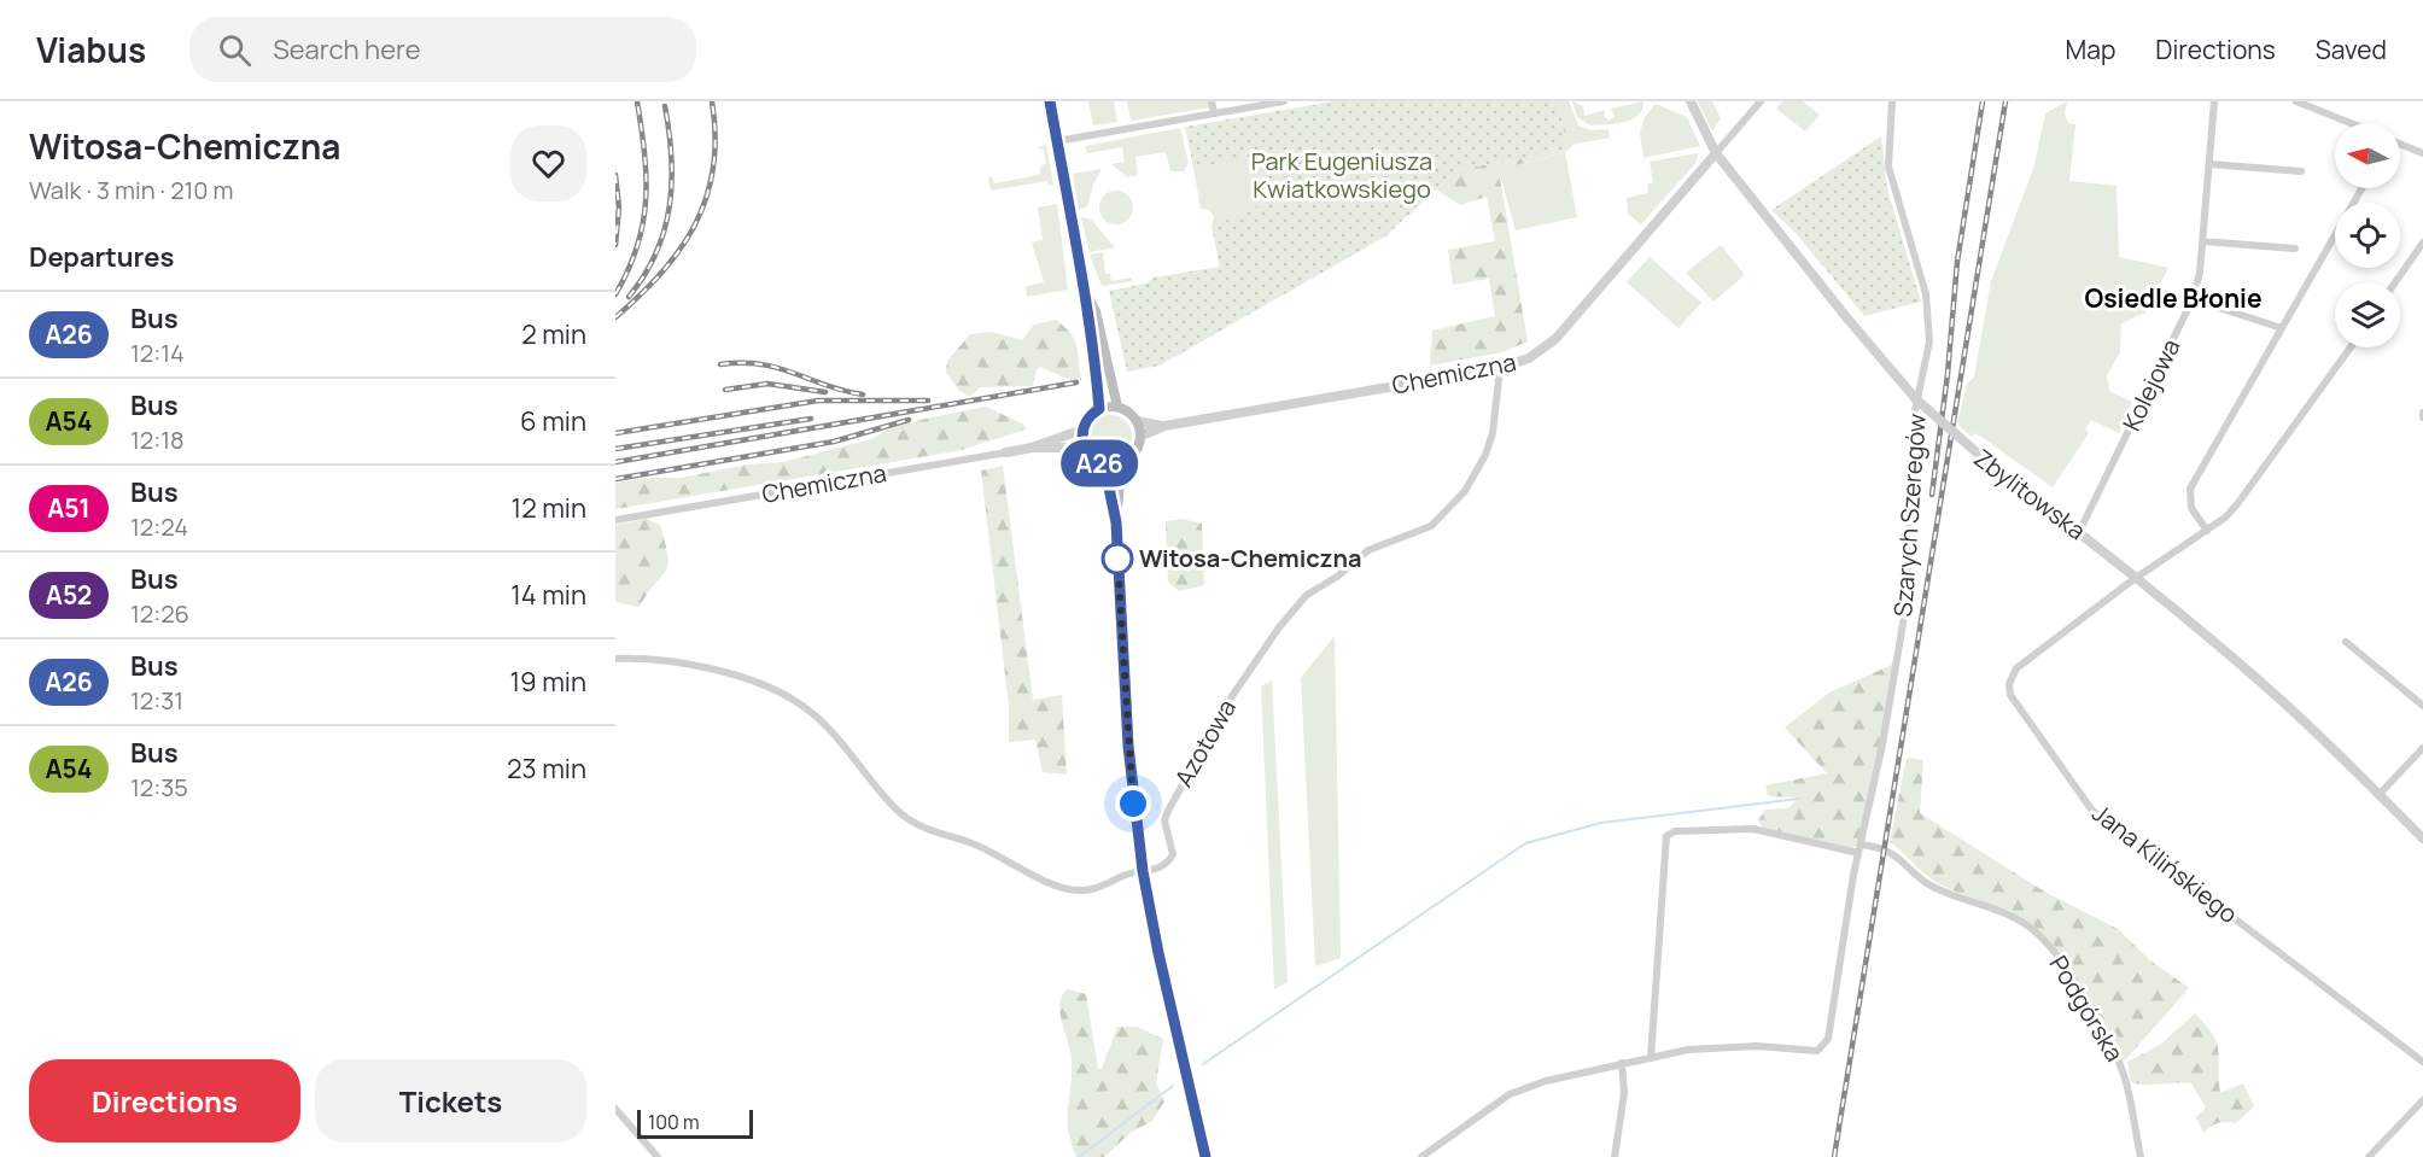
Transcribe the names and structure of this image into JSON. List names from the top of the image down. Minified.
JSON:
{"streets":{"street":["Chemiczna","Kolejowa","Zbylitowska","Szarych Szeregów","Azotowa","Jana Kilińskiego","Podgórska"]},"crossings":[["Chemiczna","Zbylitowska"],["Chemiczna","Azotowa"],["Kolejowa","Zbylitowska"],["Zbylitowska","Jana Kilińskiego"],["Szarych Szeregów","Podgórska"]],"districts":["Osiedle Błonie"],"parks":["Park Eugeniusza Kwiatkowskiego"],"places":["Witosa-Chemiczna"],"lines":["bus line A26"],"scale_bar":"100 m","north":"left","page":{"header":"Viabus","search":"Search here","nav":["Map","Directions","Saved"],"heading":[["Witosa-Chemiczna","Walk · 3 min · 210 m"],"Departures"],"on_map":"A26","list":[{"mark":"A26","name":"Bus","note":"12:14","value":"2 min"},{"mark":"A54","name":"Bus","note":"12:18","value":"6 min"},{"mark":"A51","name":"Bus","note":"12:24","value":"12 min"},{"mark":"A52","name":"Bus","note":"12:26","value":"14 min"},{"mark":"A26","name":"Bus","note":"12:31","value":"19 min"},{"mark":"A54","name":"Bus","note":"12:35","value":"23 min"}],"buttons":["Directions","Tickets"],"scale":"100 m"}}
